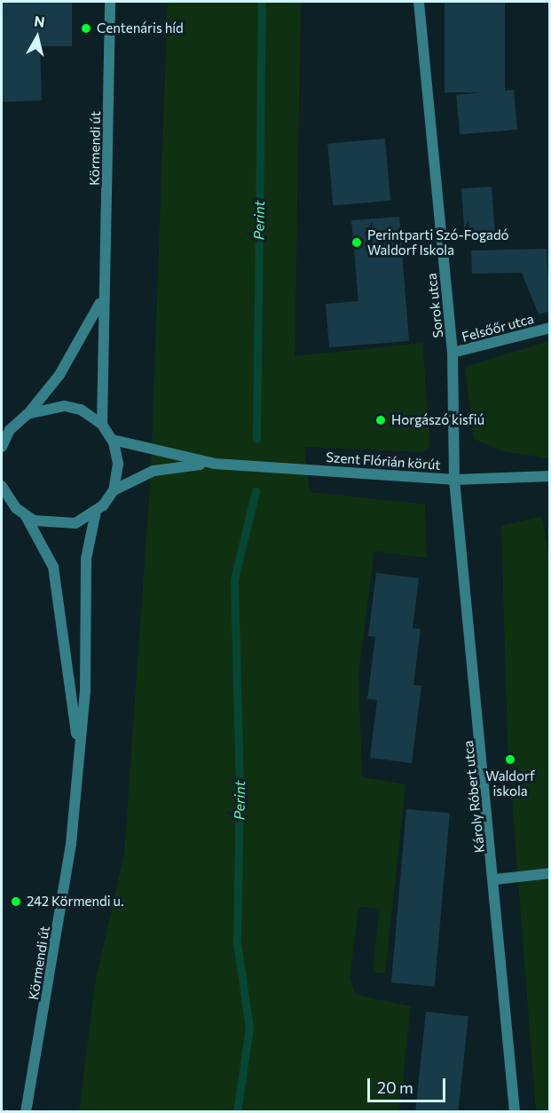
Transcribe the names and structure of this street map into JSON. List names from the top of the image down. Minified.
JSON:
{"streets":{"street":["Körmendi út","Sorok utca","Felsőőr utca","Szent Flórián körút","Károly Róbert utca"]},"crossings":[["Sorok utca","Felsőőr utca"],["Sorok utca","Szent Flórián körút"],["Sorok utca","Károly Róbert utca"],["Szent Flórián körút","Károly Róbert utca"]],"water":["Perint"],"places":["Centenáris híd","Perintparti Szó-Fogadó Waldorf Iskola","Horgászó kisfiú","Waldorf iskola","242 Körmendi u."],"scale_bar":"20 m","north":"top"}
